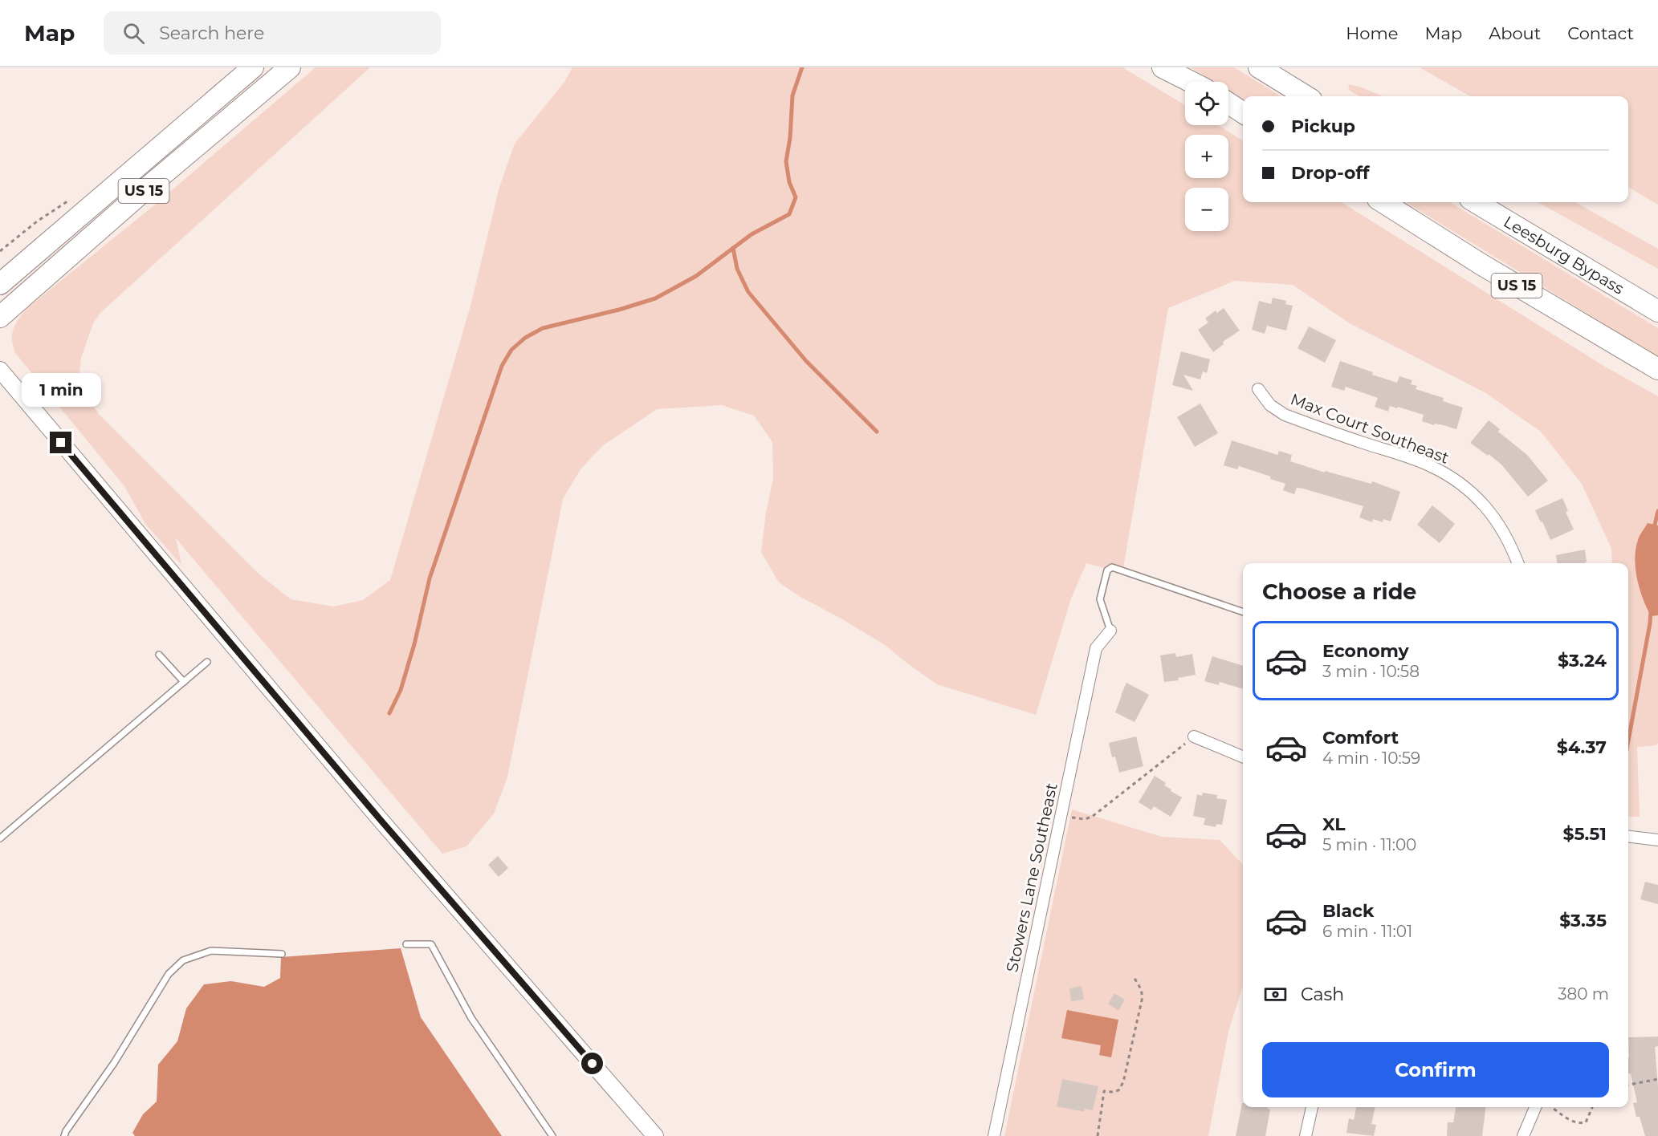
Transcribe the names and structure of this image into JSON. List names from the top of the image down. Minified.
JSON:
{"streets":{"highway":["US 15","Leesburg Bypass"],"street":["Max Court Southeast","Stowers Lane Southeast"]},"page":{"header":"Map","search":"Search here","nav":["Home","Map","About","Contact"],"map_buttons":["+","−"],"banner":["Pickup","Drop-off"],"bubble":"1 min","heading":"Choose a ride","list":[{"name":"Economy","note":"3 min · 10:58","value":"$3.24"},{"name":"Comfort","note":"4 min · 10:59","value":"$4.37"},{"name":"XL","note":"5 min · 11:00","value":"$5.51"},{"name":"Black","note":"6 min · 11:01","value":"$3.35"}],"pay":["Cash","380 m"],"buttons":"Confirm"}}
